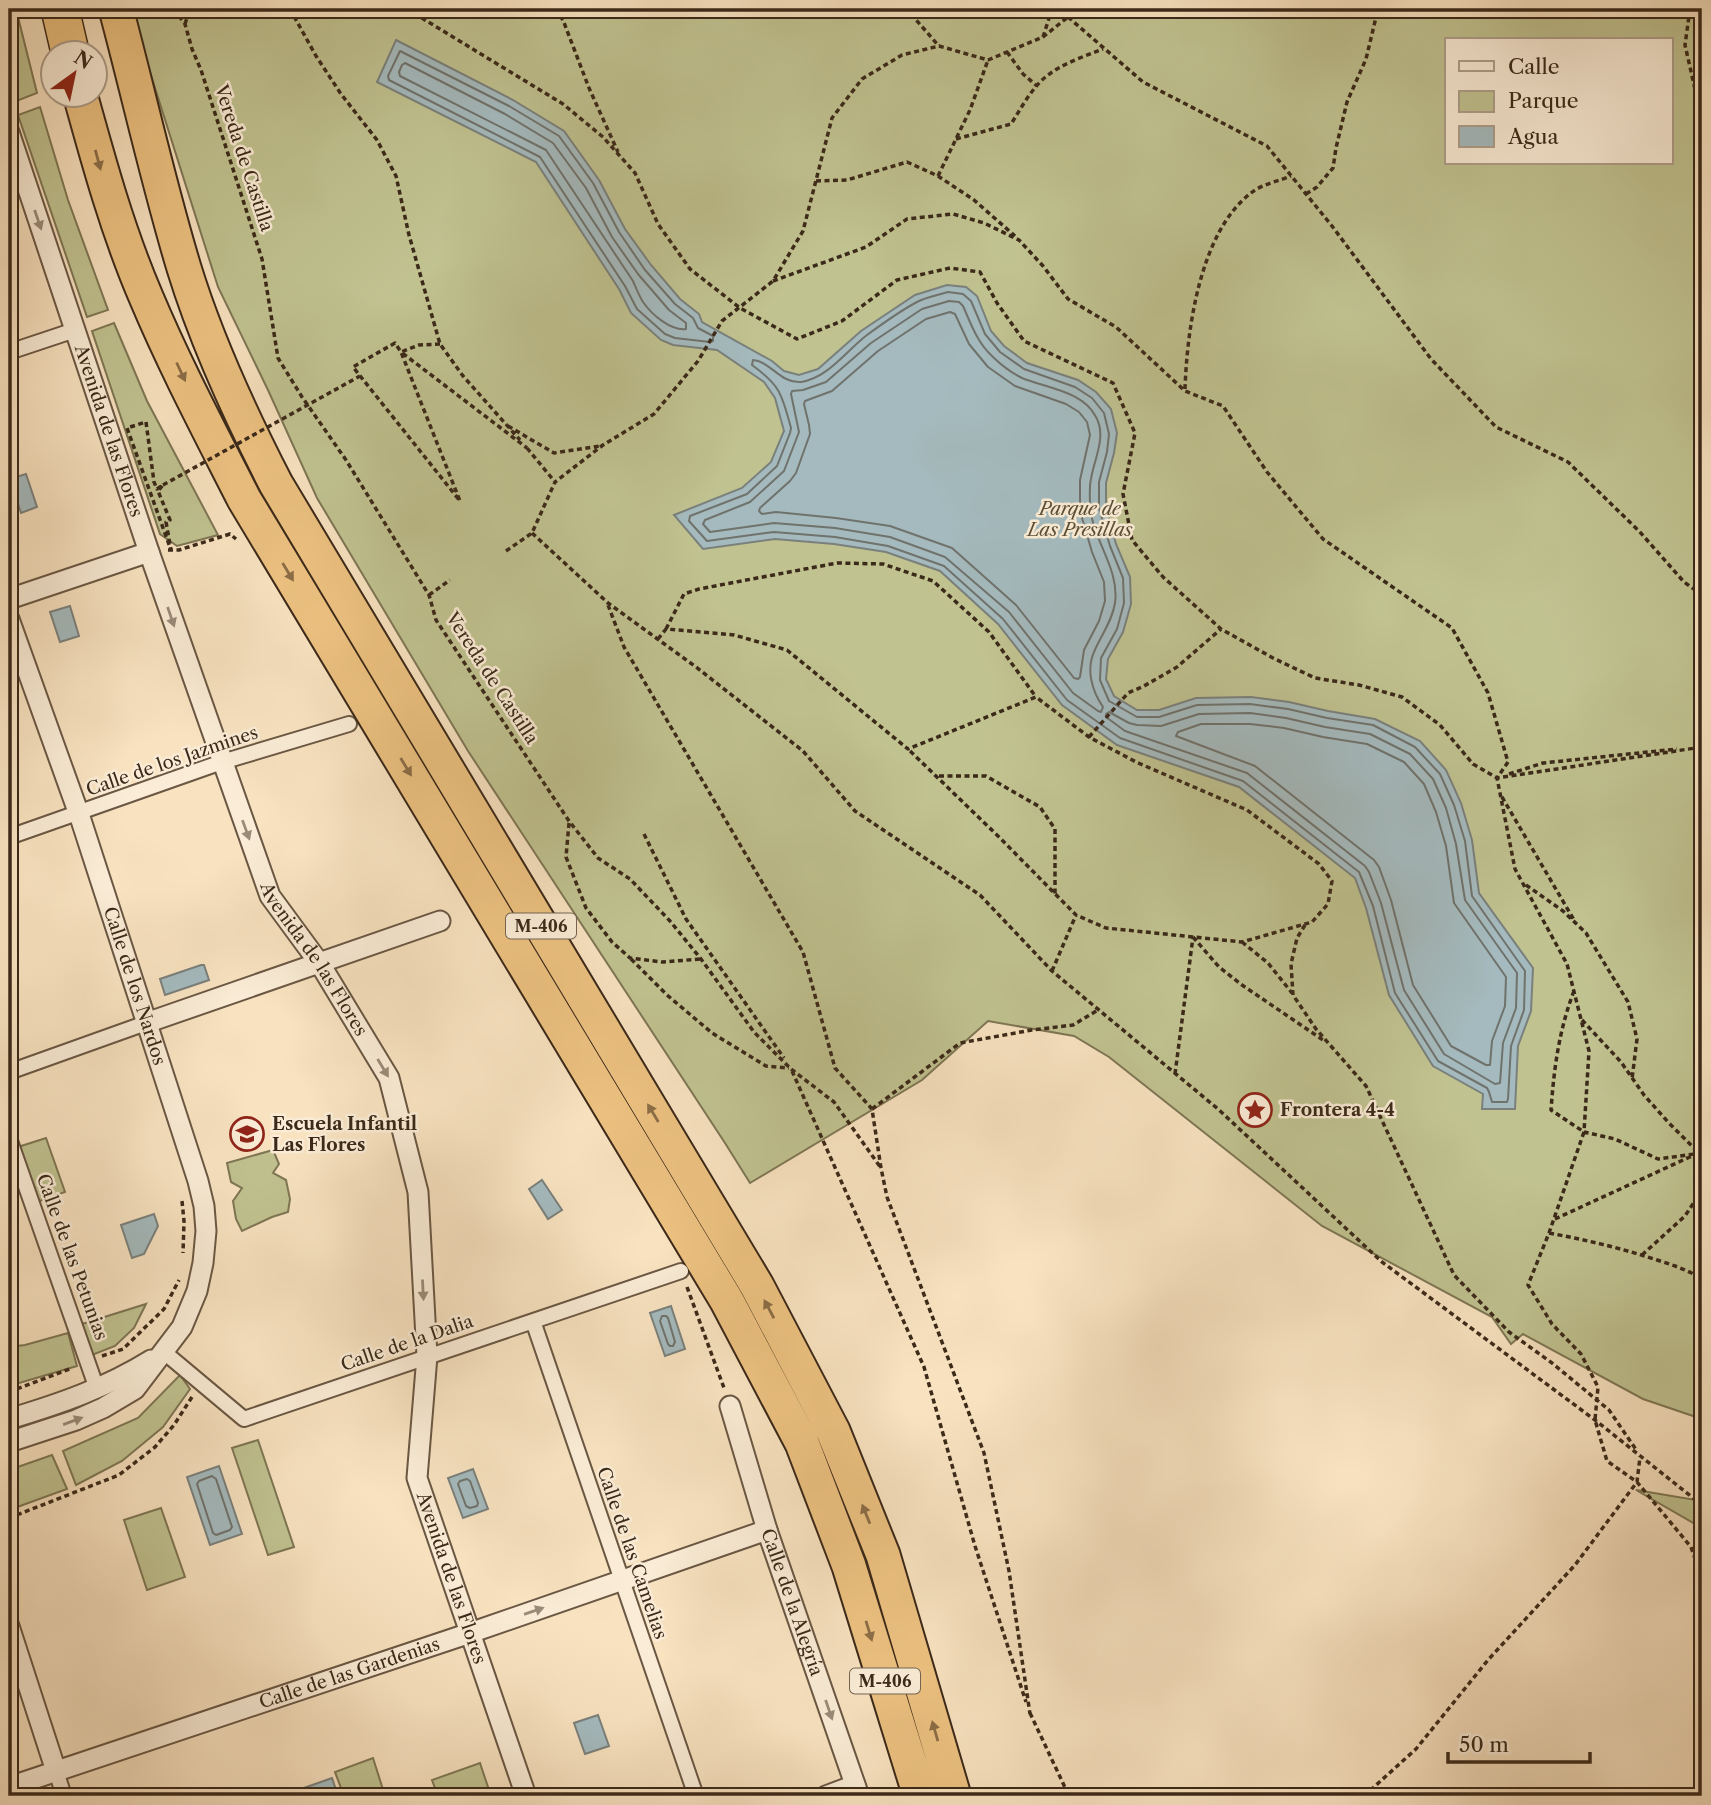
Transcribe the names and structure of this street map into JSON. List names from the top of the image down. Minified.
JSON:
{"streets":{"highway":["M-406"],"street":["Avenida de las Flores","Calle de los Jazmines","Calle de los Nardos","Calle de las Petunias","Calle de la Dalia","Calle de las Camelias","Calle de la Alegría","Calle de las Gardenias"],"path":["Vereda de Castilla"]},"crossings":[["Avenida de las Flores","Calle de los Jazmines"],["Avenida de las Flores","Calle de la Dalia"],["Avenida de las Flores","Calle de las Gardenias"],["Calle de los Jazmines","Calle de los Nardos"],["Calle de los Nardos","Calle de las Petunias"],["Calle de los Nardos","Calle de la Dalia"],["Calle de la Dalia","Calle de las Camelias"],["Calle de las Camelias","Calle de las Gardenias"],["Calle de la Alegría","Calle de las Gardenias"]],"one_way":["Avenida de las Flores","Calle de la Alegría"],"parks":["Parque de Las Presillas"],"places":{"place":["Frontera 4-4"],"school or university":["Escuela Infantil Las Flores"]},"legend":["Calle","Parque","Agua"],"scale_bar":"50 m","north":"top right"}
